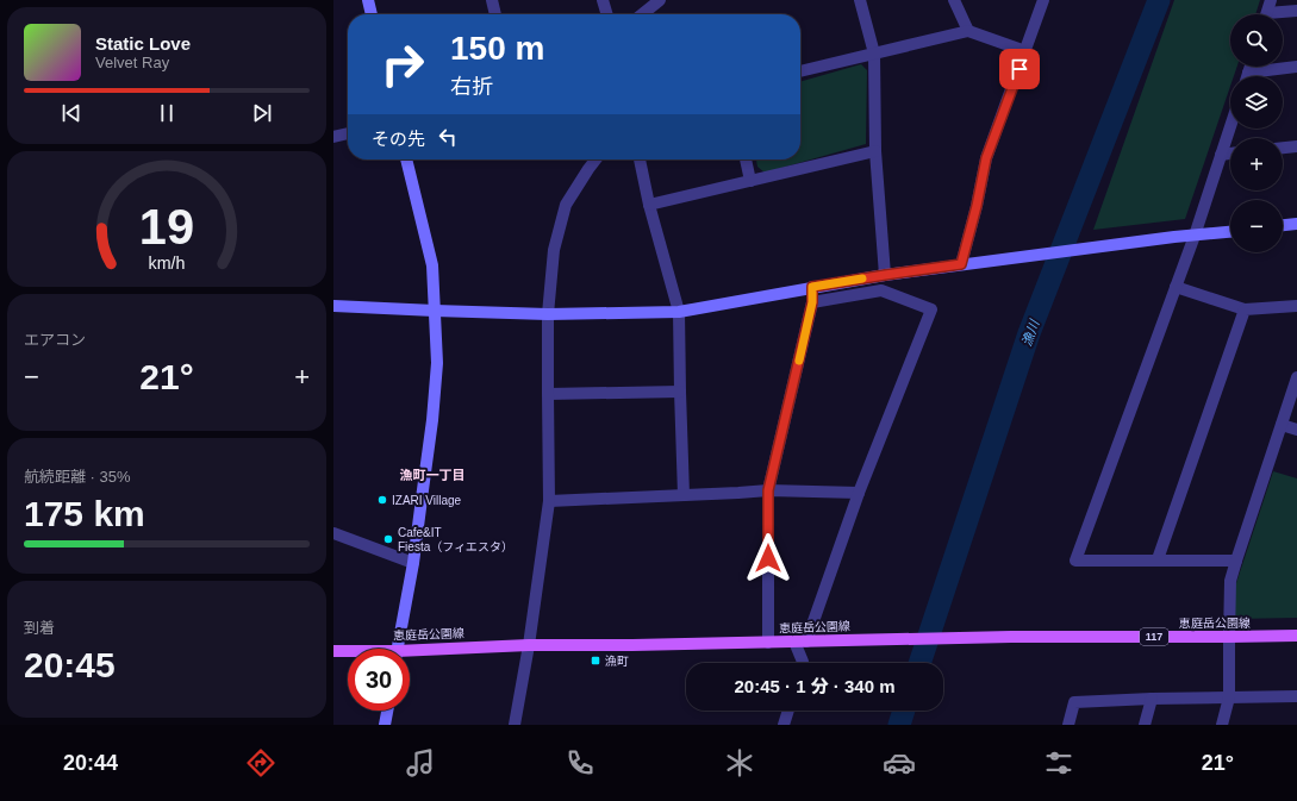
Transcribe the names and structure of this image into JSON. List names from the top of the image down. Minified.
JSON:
{"streets":{"main road":["恵庭岳公園線","117"]},"districts":["漁町一丁目"],"water":["漁川"],"places":{"other":["IZARI Village","Cafe&IT Fiesta（フィエスタ）"],"transit":["漁町"]},"page":{"map_buttons":["+","−"],"turn":["150 m","右折"],"song":["Static Love","Velvet Ray"],"then":"その先","tile":["エアコン",["航続距離 · 35%","175 km"],["到着","20:45"]],"heat":["−","21°","+"],"limit":"30","trip":"20:45 · 1 分 · 340 m","tabs":["20:44","21°"],"gauge":["19","km/h"]}}
